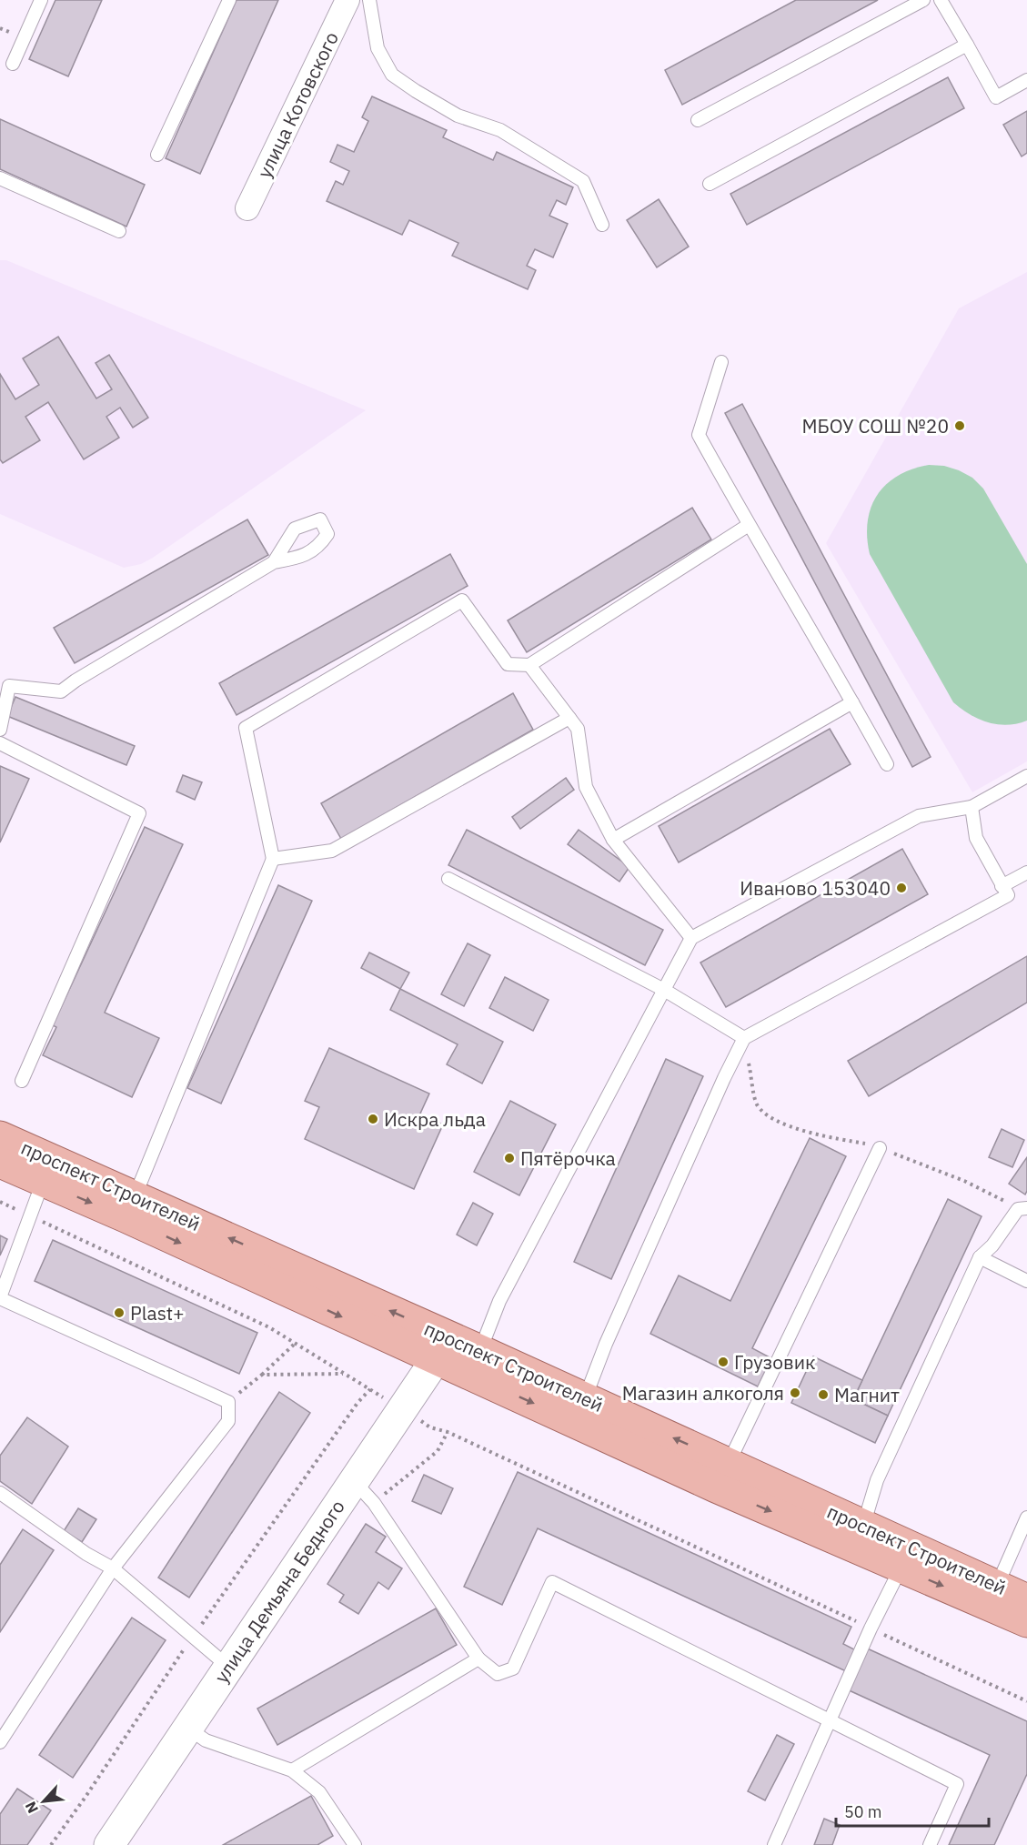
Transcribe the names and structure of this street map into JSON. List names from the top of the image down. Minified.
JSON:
{"streets":{"main road":["проспект Строителей"],"street":["улица Котовского","улица Демьяна Бедного"]},"crossings":[["проспект Строителей","улица Демьяна Бедного"]],"places":["МБОУ СОШ №20","Иваново 153040","Искра льда","Пятёрочка","Plast+","Грузовик","Магазин алкоголя","Магнит"],"scale_bar":"50 m","north":"bottom left"}
